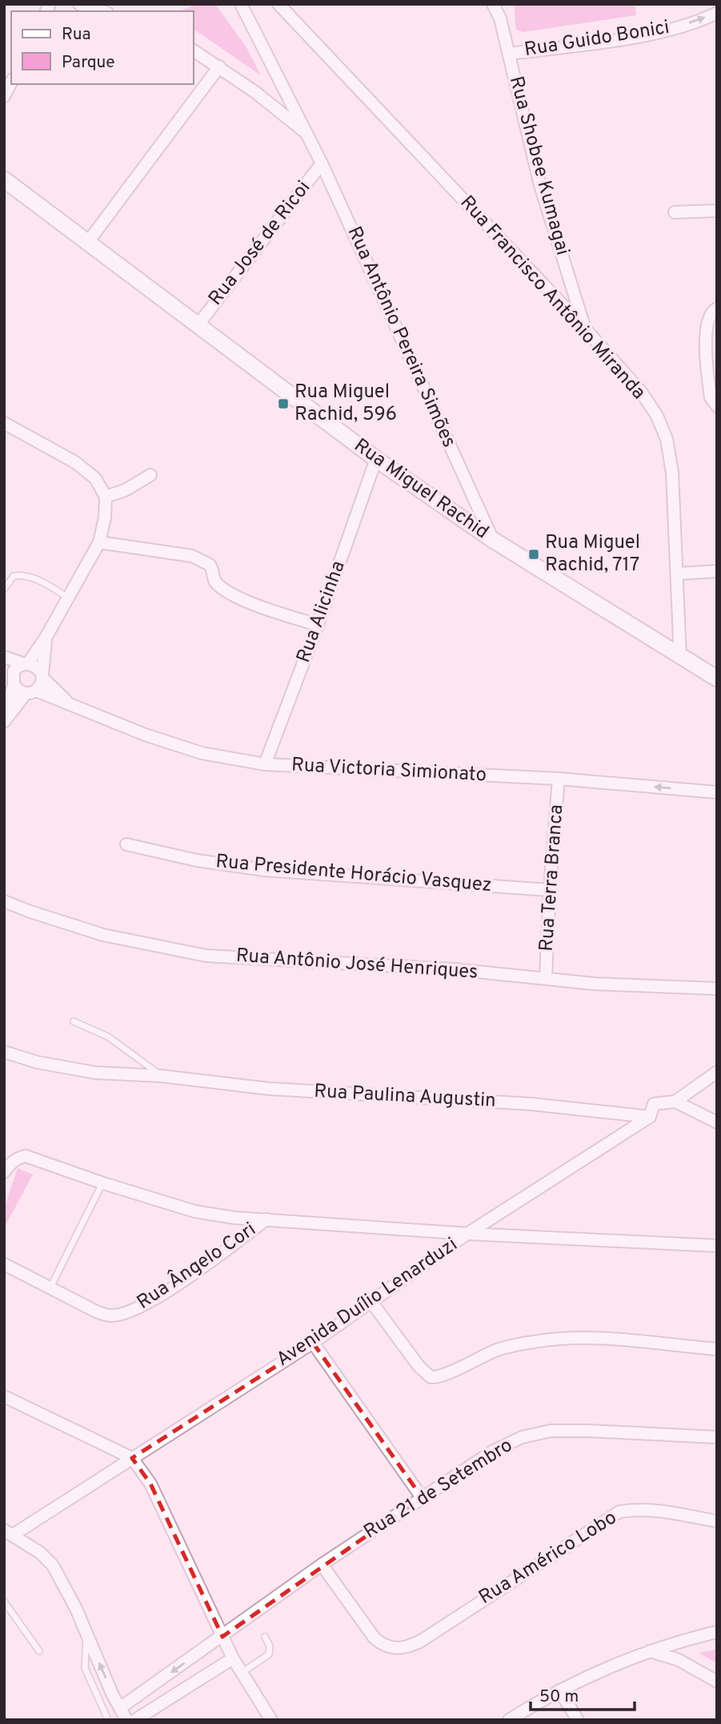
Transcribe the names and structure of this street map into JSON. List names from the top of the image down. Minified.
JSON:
{"streets":{"main road":["Rua Miguel Rachid"],"street":["Rua Guido Bonici","Rua Shobee Kumagai","Rua José de Ricoi","Rua Francisco Antônio Miranda","Rua Antônio Pereira Simões","Rua Alicinha","Rua Victoria Simionato","Rua Presidente Horácio Vasquez","Rua Terra Branca","Rua Antônio José Henriques","Rua Paulina Augustin","Rua Ângelo Cori","Avenida Duílio Lenarduzi","Rua 21 de Setembro","Rua Américo Lobo"]},"crossings":[["Rua Guido Bonici","Rua Shobee Kumagai"],["Rua Shobee Kumagai","Rua Francisco Antônio Miranda"],["Rua José de Ricoi","Rua Antônio Pereira Simões"],["Rua José de Ricoi","Rua Miguel Rachid"],["Rua Francisco Antônio Miranda","Rua Miguel Rachid"],["Rua Antônio Pereira Simões","Rua Miguel Rachid"],["Rua Miguel Rachid","Rua Alicinha"],["Rua Alicinha","Rua Victoria Simionato"],["Rua Victoria Simionato","Rua Terra Branca"],["Rua Presidente Horácio Vasquez","Rua Terra Branca"],["Rua Terra Branca","Rua Antônio José Henriques"],["Rua Paulina Augustin","Avenida Duílio Lenarduzi"],["Rua 21 de Setembro","Rua Américo Lobo"]],"one_way":["Rua Guido Bonici"],"places":{"transit":["Rua Miguel Rachid, 596","Rua Miguel Rachid, 717"]},"legend":["Rua","Parque"],"scale_bar":"50 m"}
